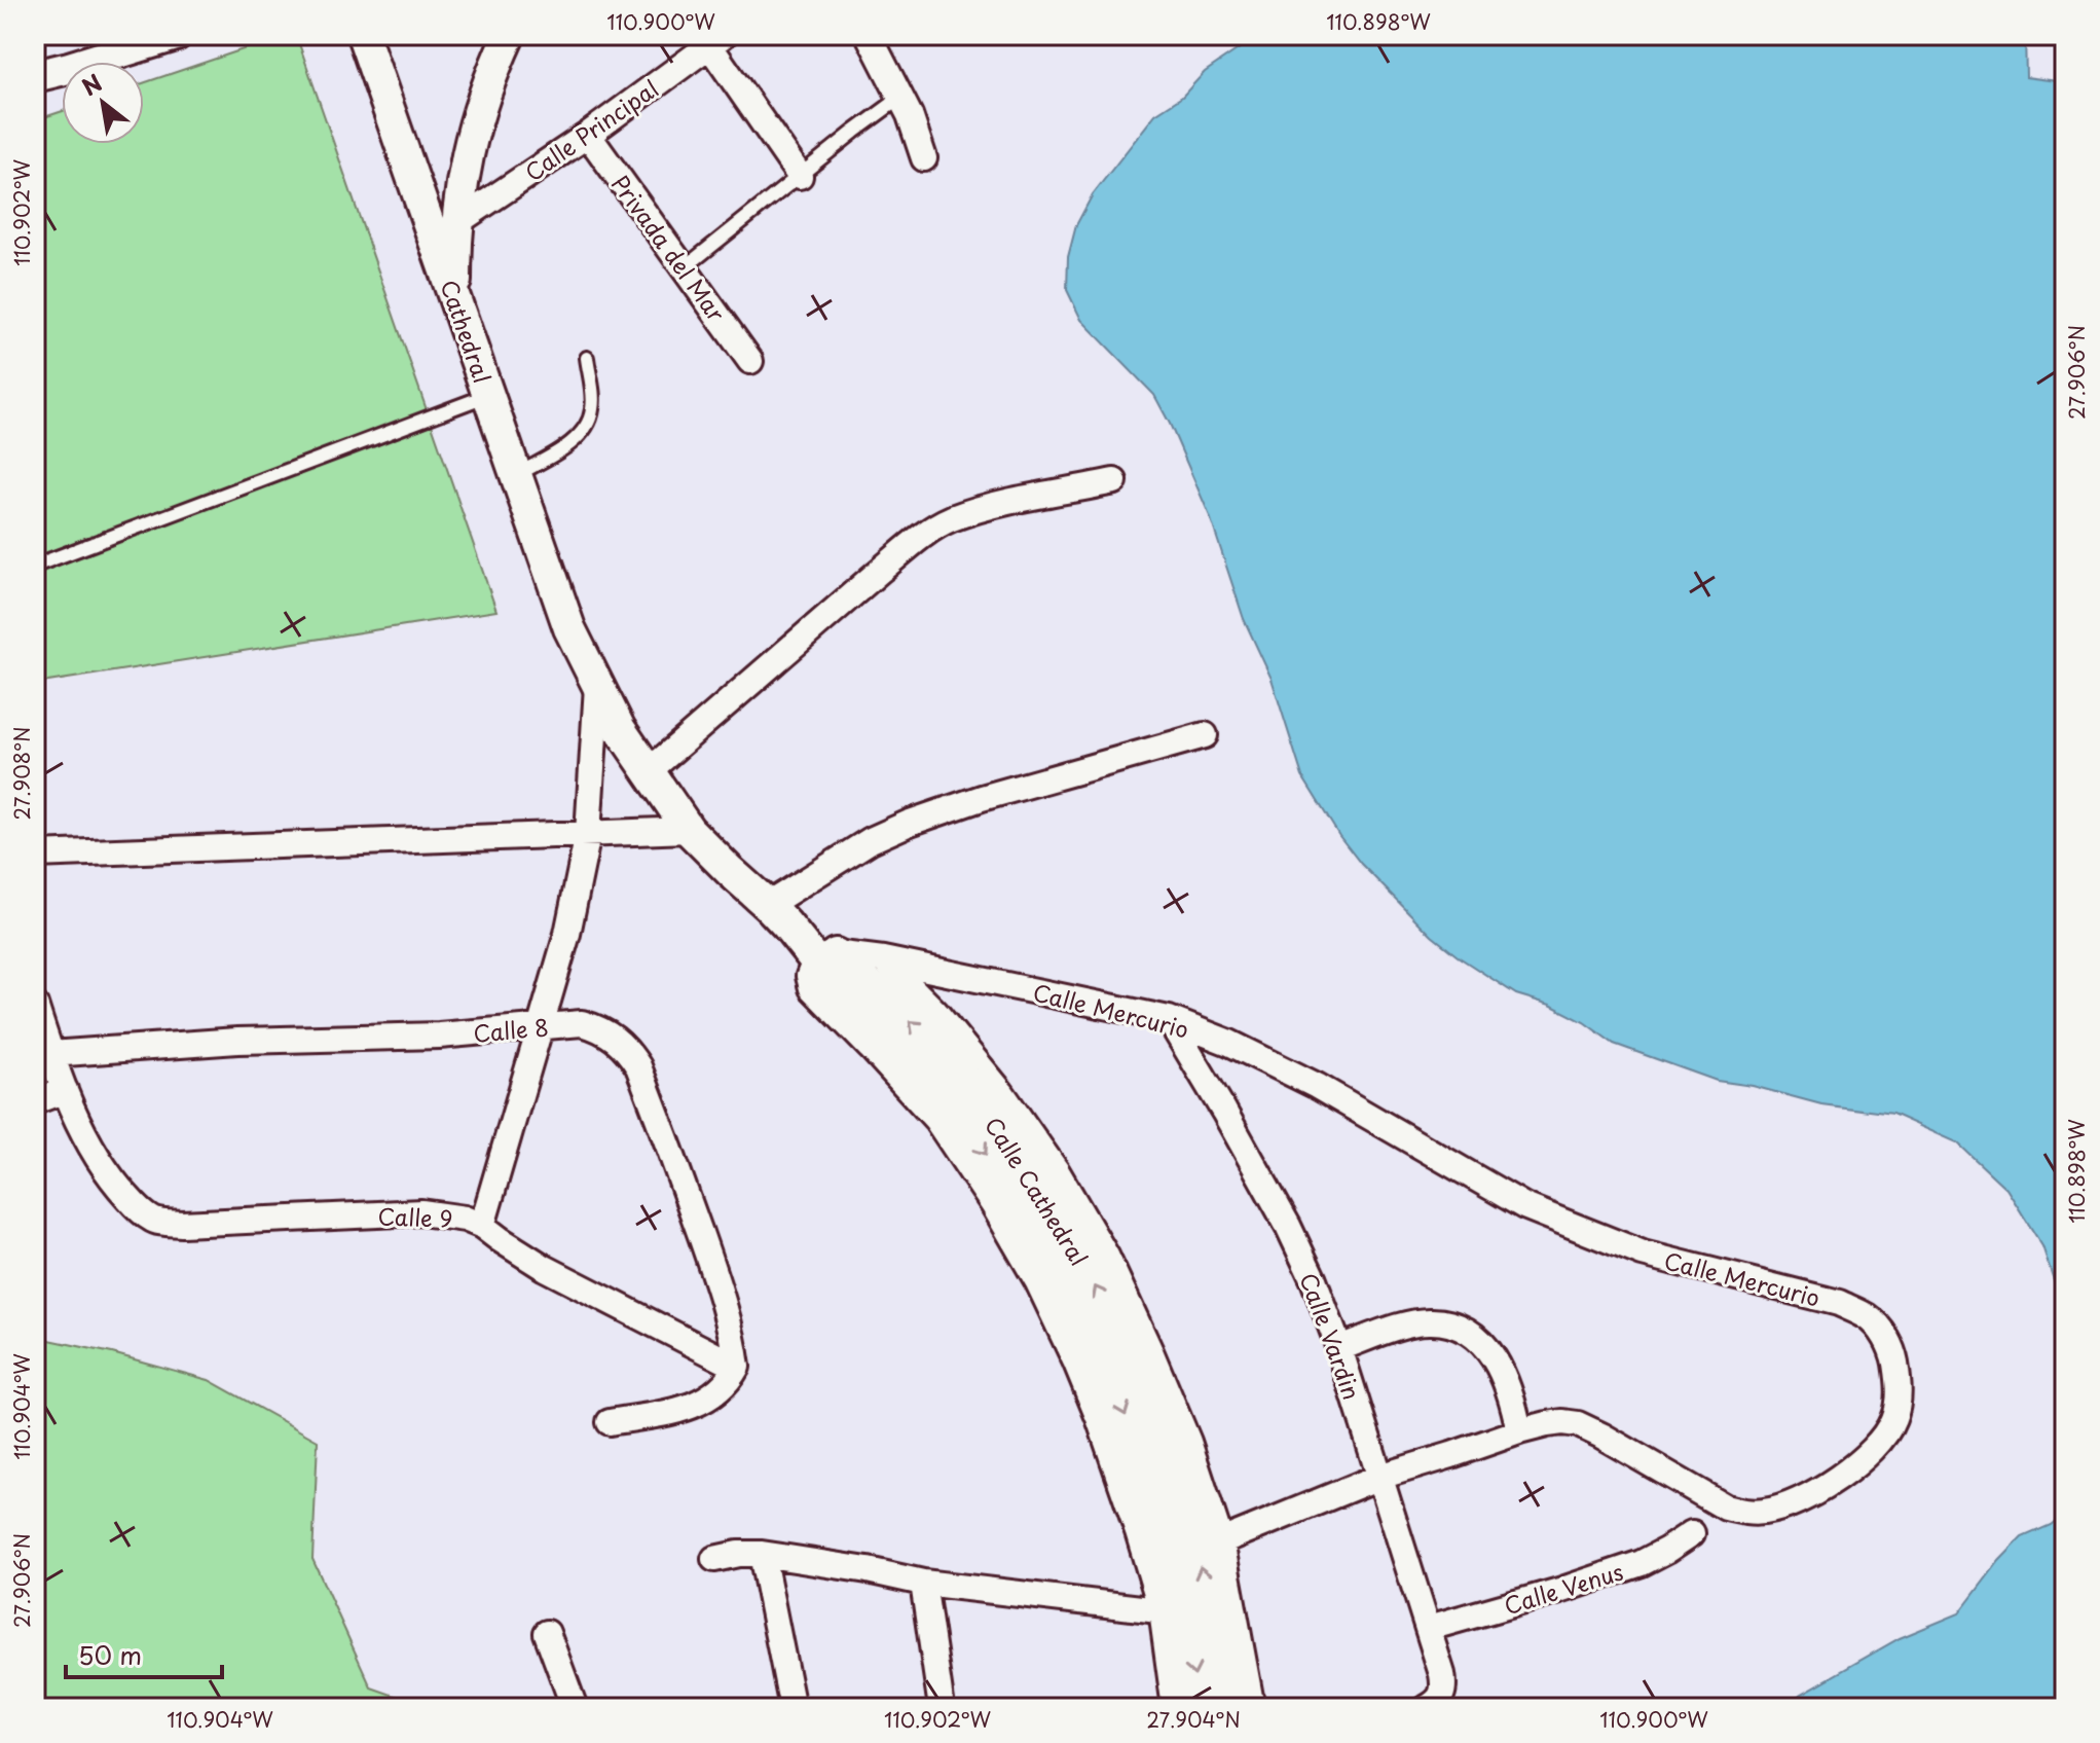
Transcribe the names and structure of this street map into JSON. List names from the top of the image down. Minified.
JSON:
{"streets":{"street":["Calle Principal","Privada del Mar","Cathedral","Calle Mercurio","Calle 8","Calle Cathedral","Calle 9","Calle Vardin","Calle Venus"]},"crossings":[["Calle Principal","Privada del Mar"],["Cathedral","Calle Cathedral"],["Calle Mercurio","Calle Cathedral"],["Calle Mercurio","Calle Vardin"],["Calle 8","Calle 9"],["Calle Vardin","Calle Venus"]],"scale_bar":"50 m","north":"top left","coordinates":["110.900°W","110.898°W","110.902°W","27.906°N","27.908°N","110.904°W","27.904°N"]}
